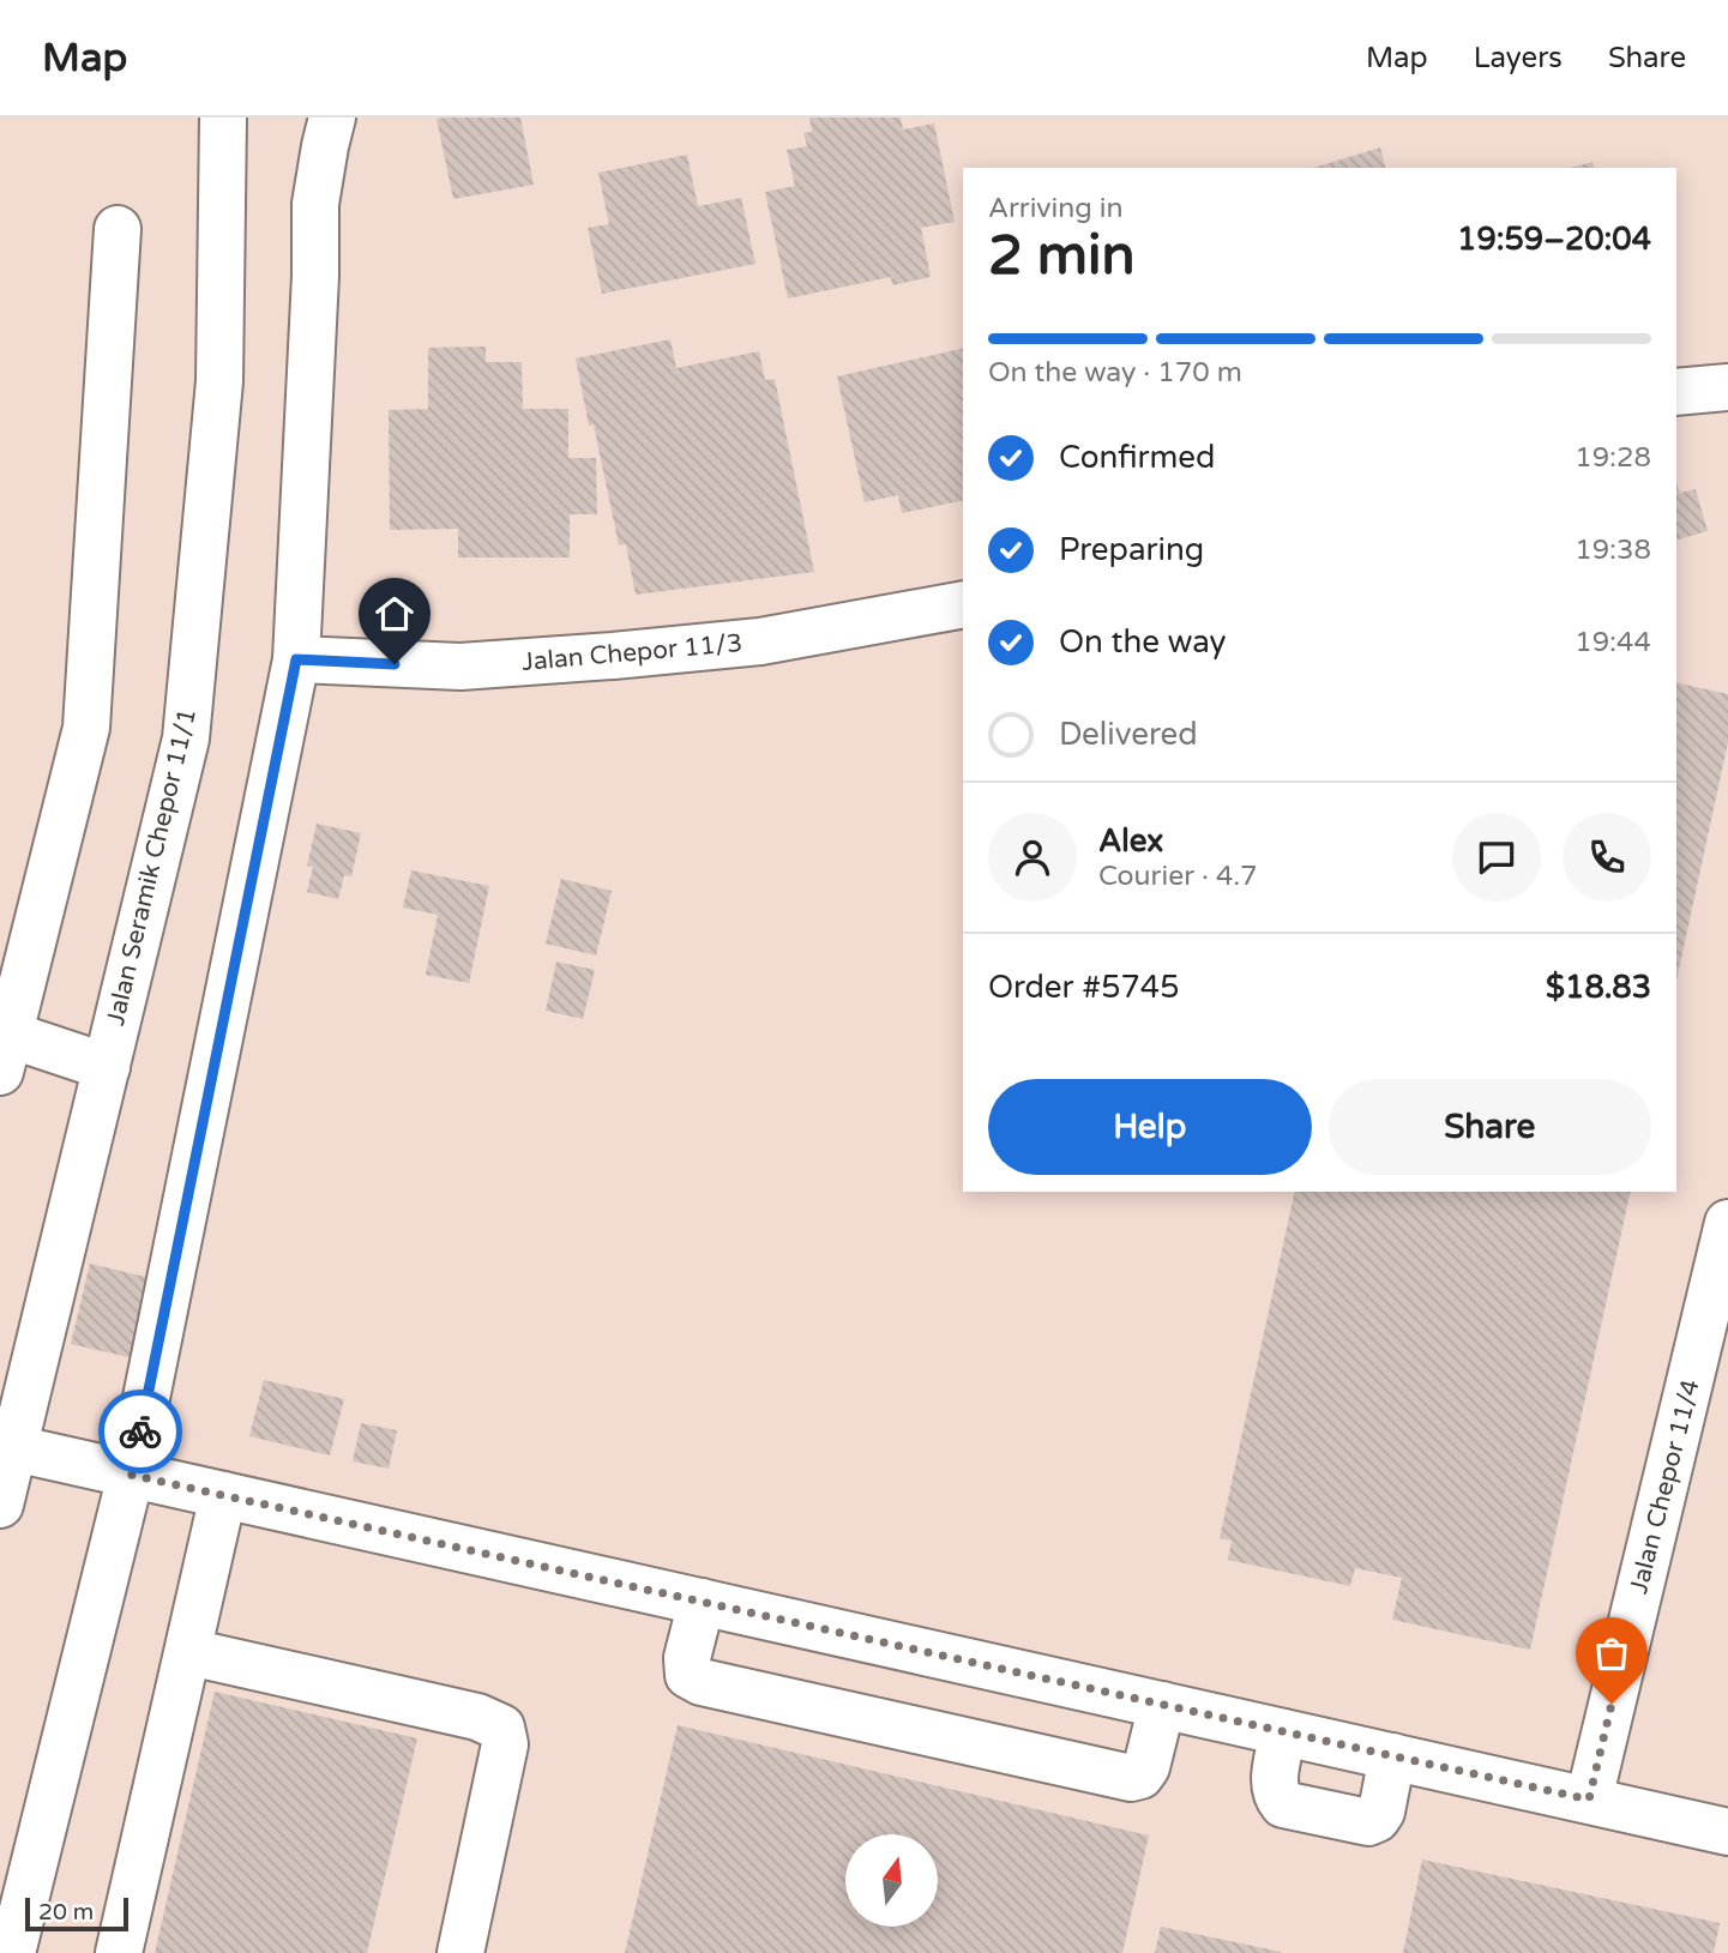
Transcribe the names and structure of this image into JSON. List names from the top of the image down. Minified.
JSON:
{"streets":{"street":["Jalan Chepor 11/3","Jalan Seramik Chepor 11/1","Jalan Chepor 11/4"]},"scale_bar":"20 m","north":"top","page":{"header":"Map","nav":["Map","Layers","Share"],"heading":["2 min","Arriving in","19:59–20:04"],"panel":["Alex","Courier · 4.7","Order #5745","$18.83"],"bar":"On the way · 170 m","list":[["Confirmed","19:28"],["Preparing","19:38"],["On the way","19:44"],"Delivered"],"buttons":["Help","Share"],"scale":"20 m"}}
